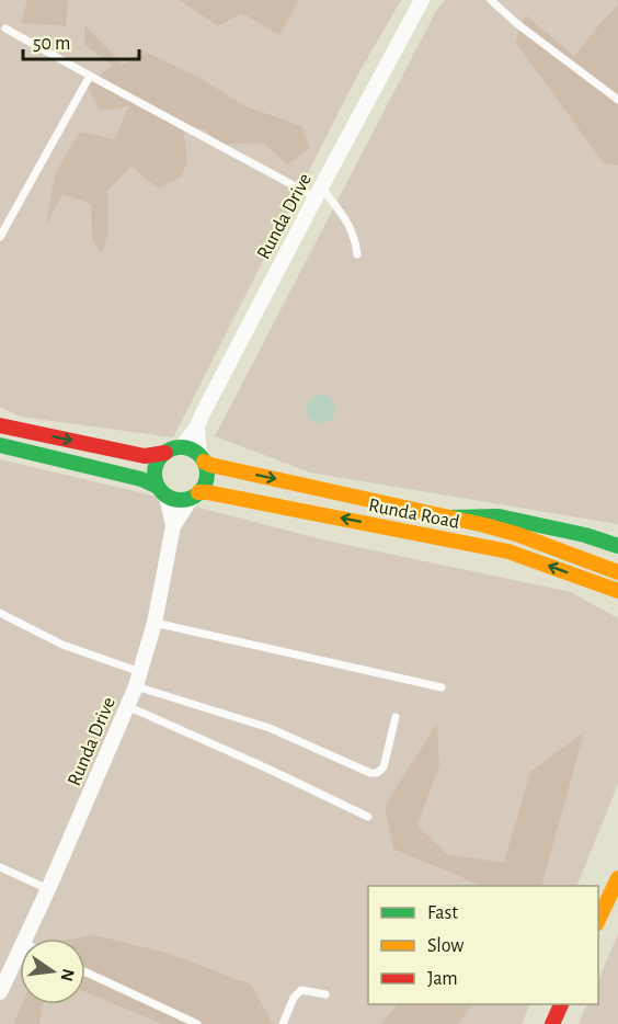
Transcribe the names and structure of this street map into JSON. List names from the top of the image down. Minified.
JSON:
{"streets":{"street":["Runda Drive","Runda Road"]},"crossings":[["Runda Drive","Runda Road"]],"legend":["Fast","Slow","Jam"],"scale_bar":"50 m","north":"right"}
